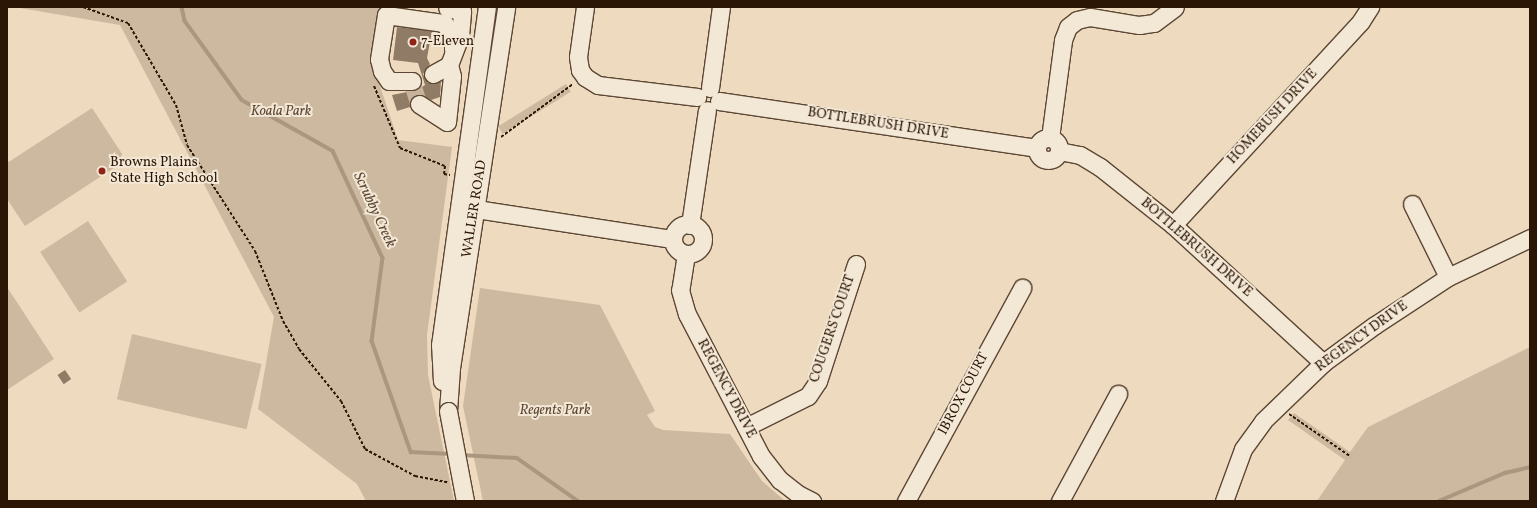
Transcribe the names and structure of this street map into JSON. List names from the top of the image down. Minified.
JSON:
{"streets":{"street":["HOMEBUSH DRIVE","BOTTLEBRUSH DRIVE","WALLER ROAD","COUGERS COURT","REGENCY DRIVE","IBROX COURT"]},"crossings":[["HOMEBUSH DRIVE","BOTTLEBRUSH DRIVE"],["BOTTLEBRUSH DRIVE","REGENCY DRIVE"],["COUGERS COURT","REGENCY DRIVE"]],"water":["Scrubby Creek"],"parks":["Koala Park","Regents Park"],"places":["7-Eleven","Browns Plains State High School"]}
